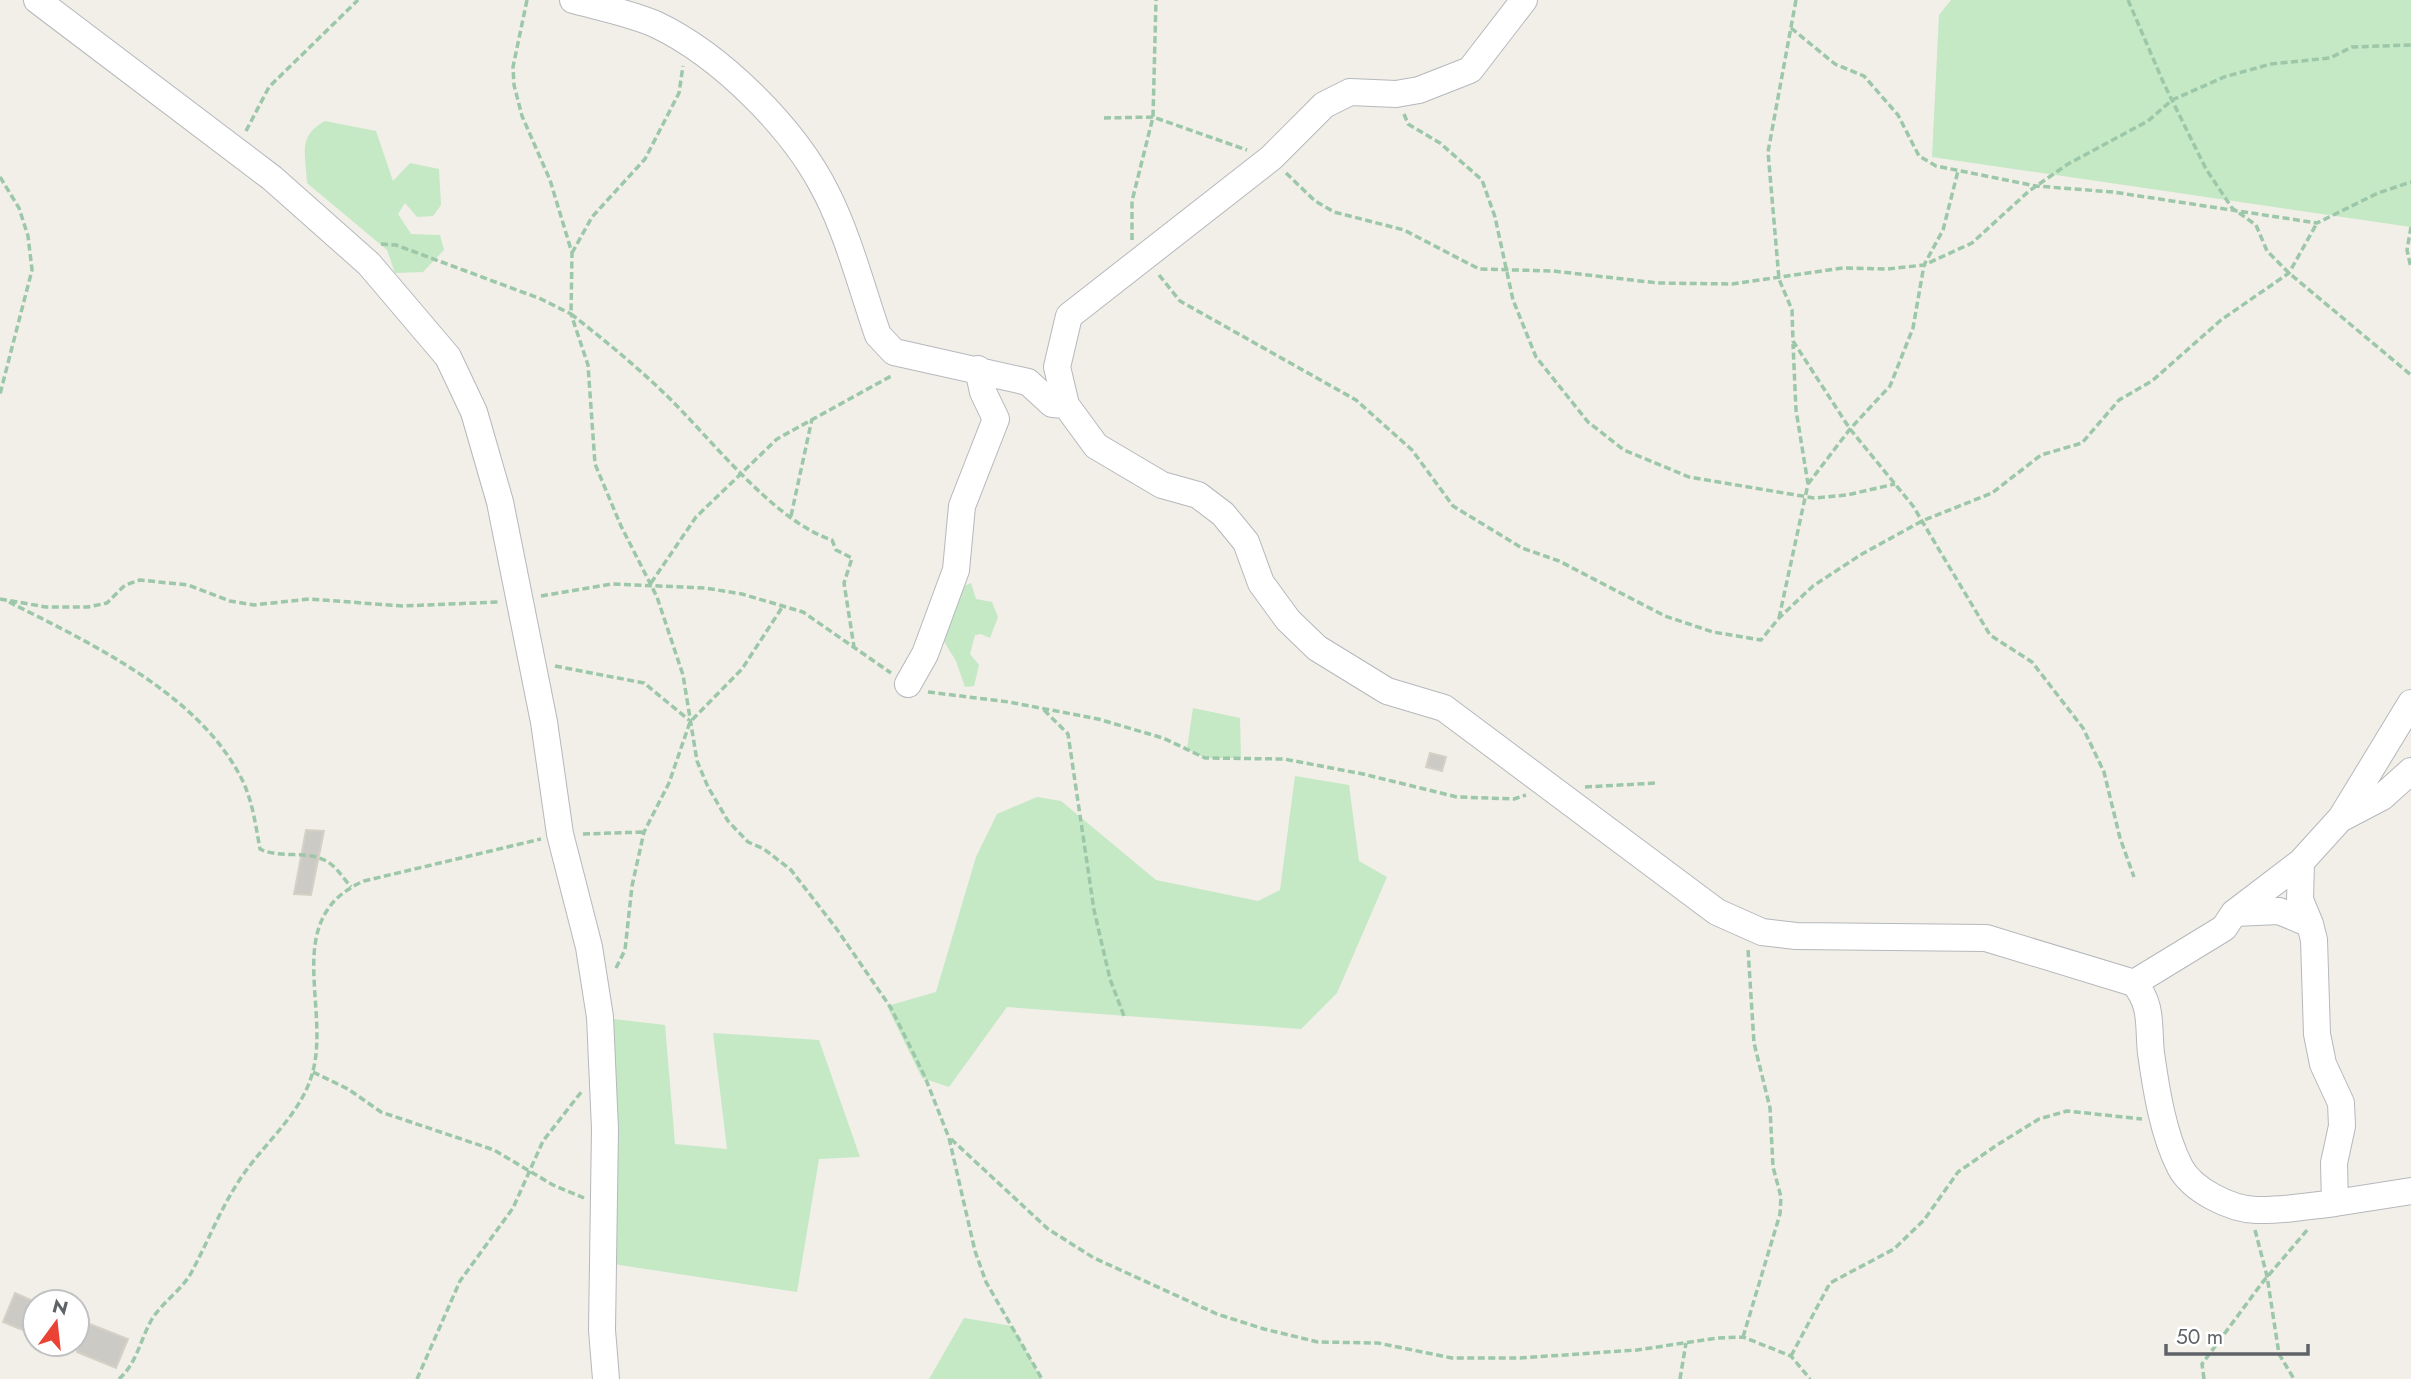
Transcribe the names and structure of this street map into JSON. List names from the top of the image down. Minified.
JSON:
{"scale_bar":"50 m","north":"top"}
